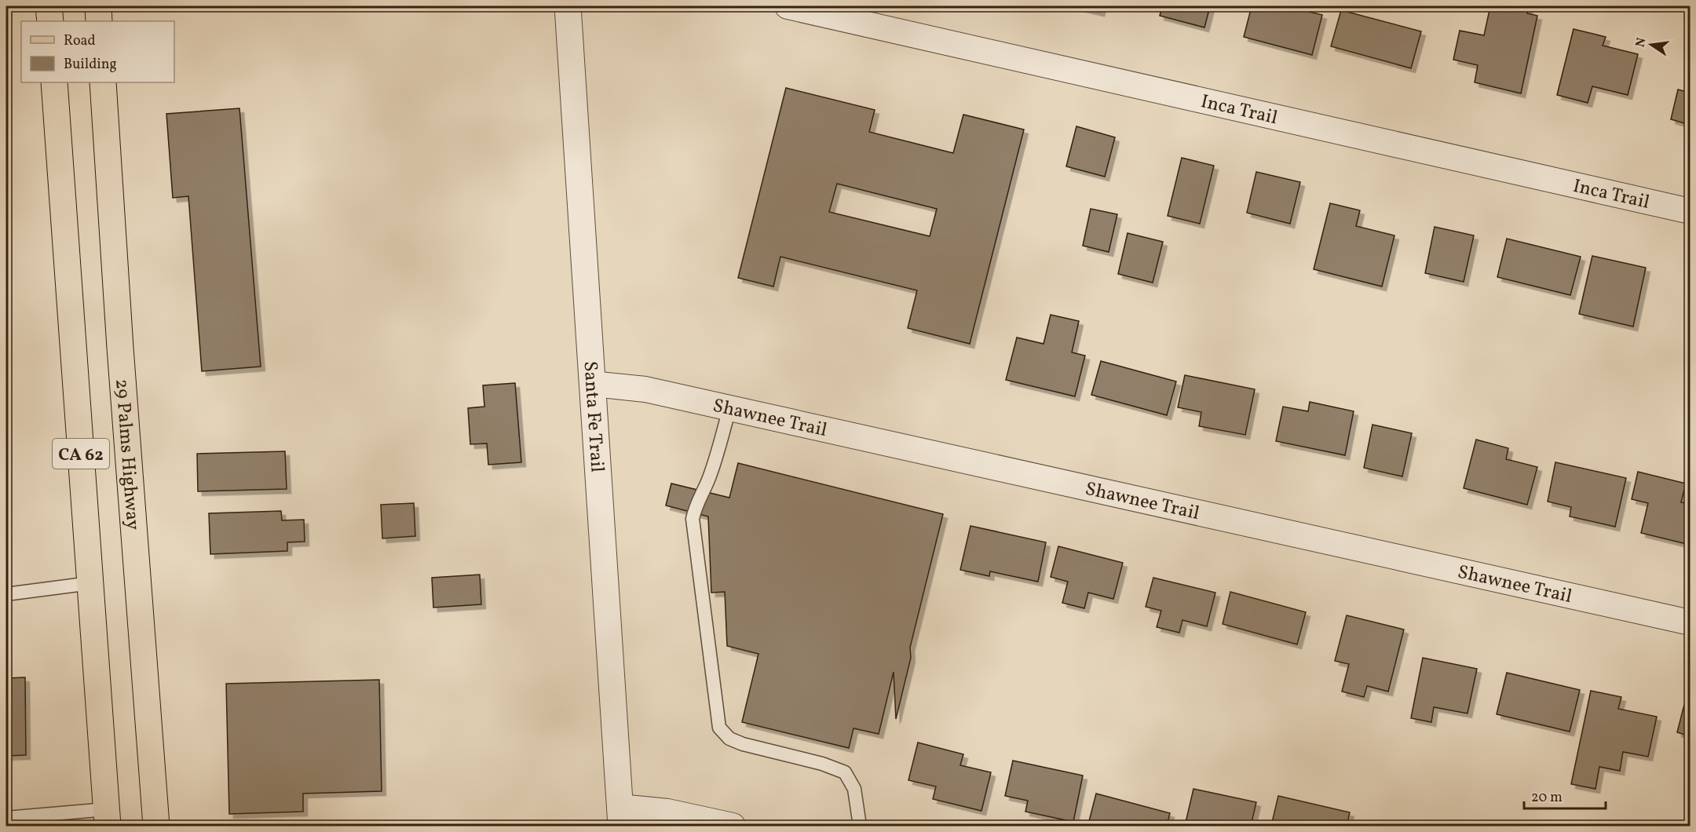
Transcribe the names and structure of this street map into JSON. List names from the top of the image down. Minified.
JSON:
{"streets":{"main road":["CA 62","29 Palms Highway"],"street":["Inca Trail","Santa Fe Trail","Shawnee Trail"]},"crossings":[["Santa Fe Trail","Shawnee Trail"]],"legend":["Road","Building"],"scale_bar":"20 m","north":"left"}
